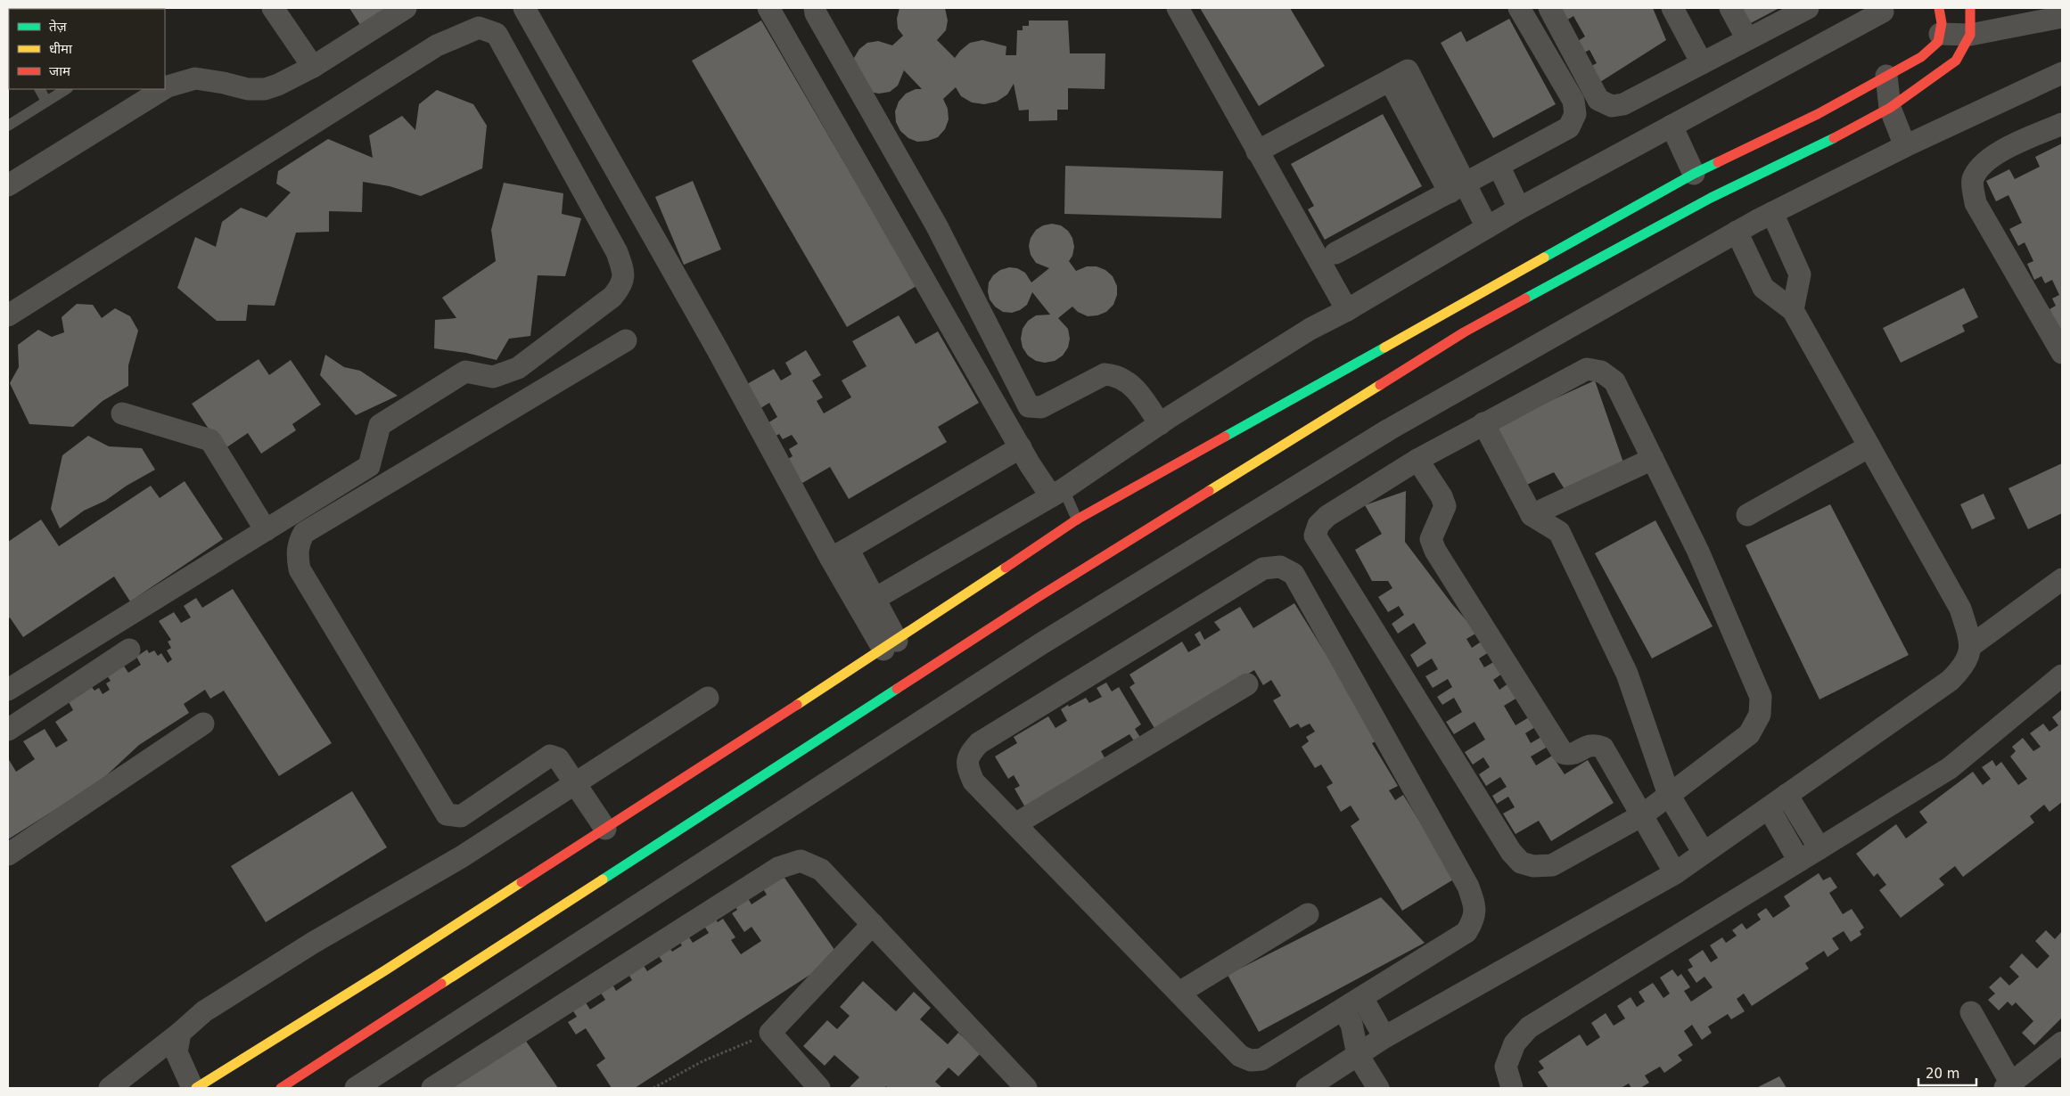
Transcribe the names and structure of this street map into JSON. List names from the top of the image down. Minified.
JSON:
{"legend":["तेज़","धीमा","जाम"],"scale_bar":"20 m"}
